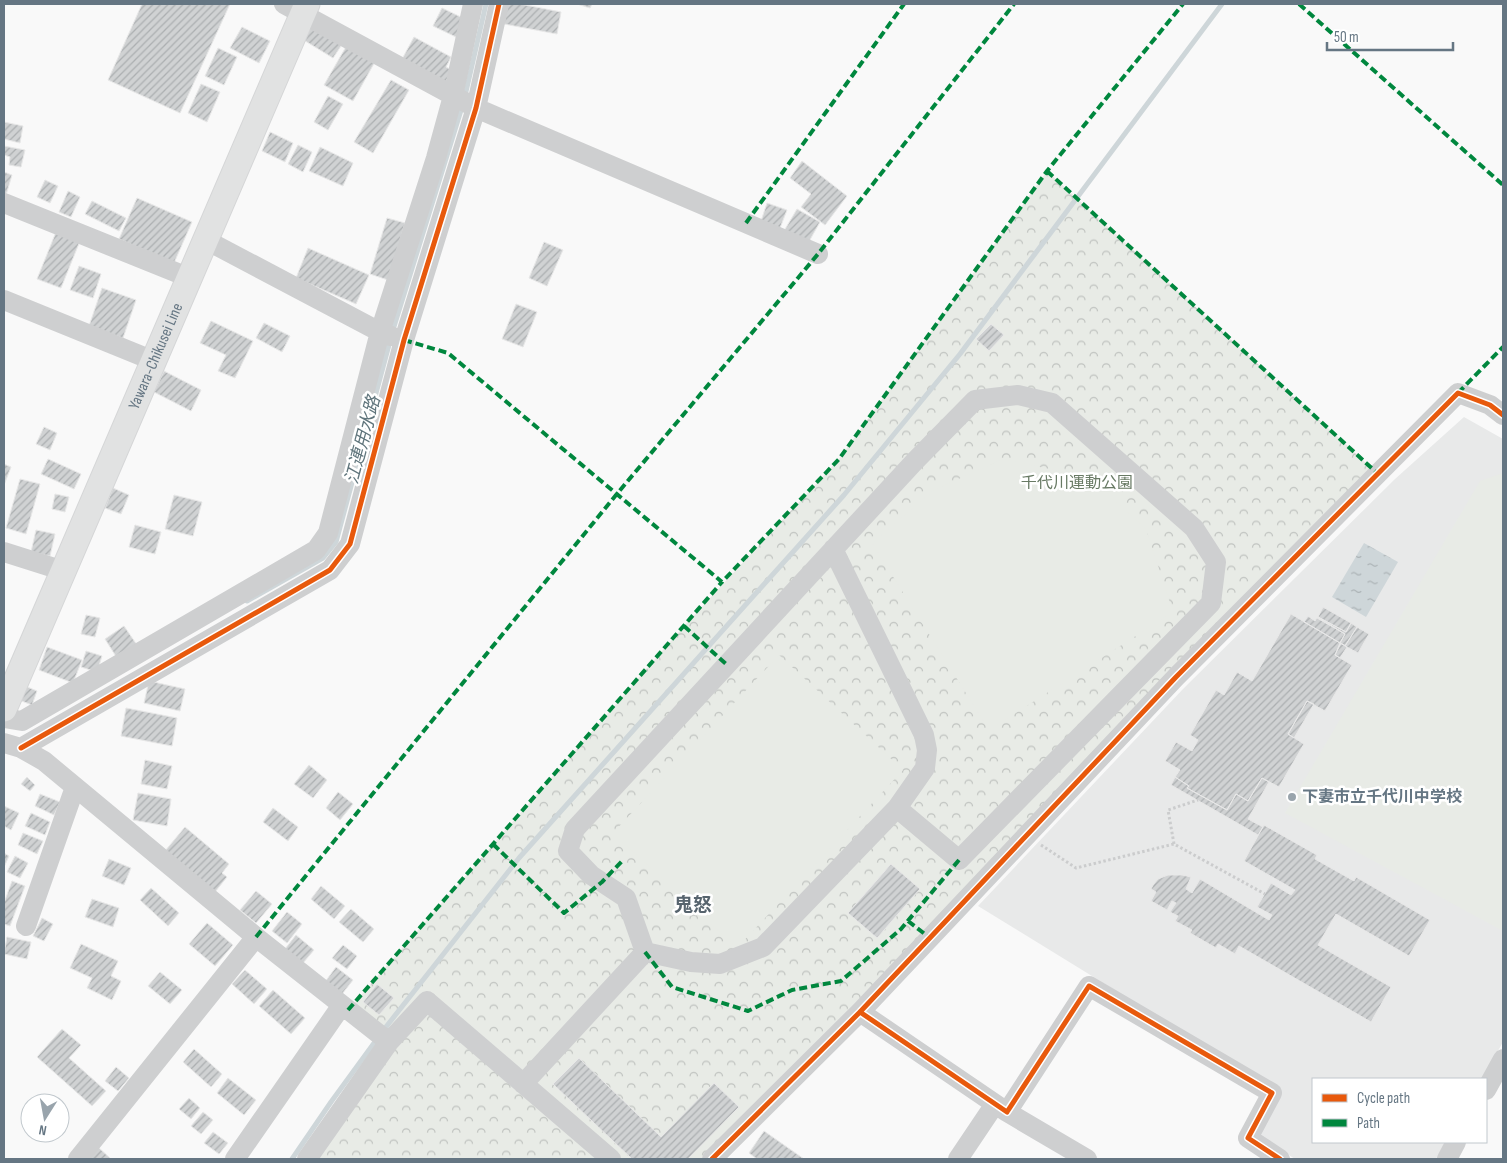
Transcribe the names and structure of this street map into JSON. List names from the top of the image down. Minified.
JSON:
{"streets":{"main road":["Yawara-Chikusei Line"]},"districts":["鬼怒"],"water":["江連用水路"],"parks":["千代川運動公園"],"places":["下妻市立千代川中学校"],"legend":["Cycle path","Path"],"scale_bar":"50 m","north":"bottom"}
